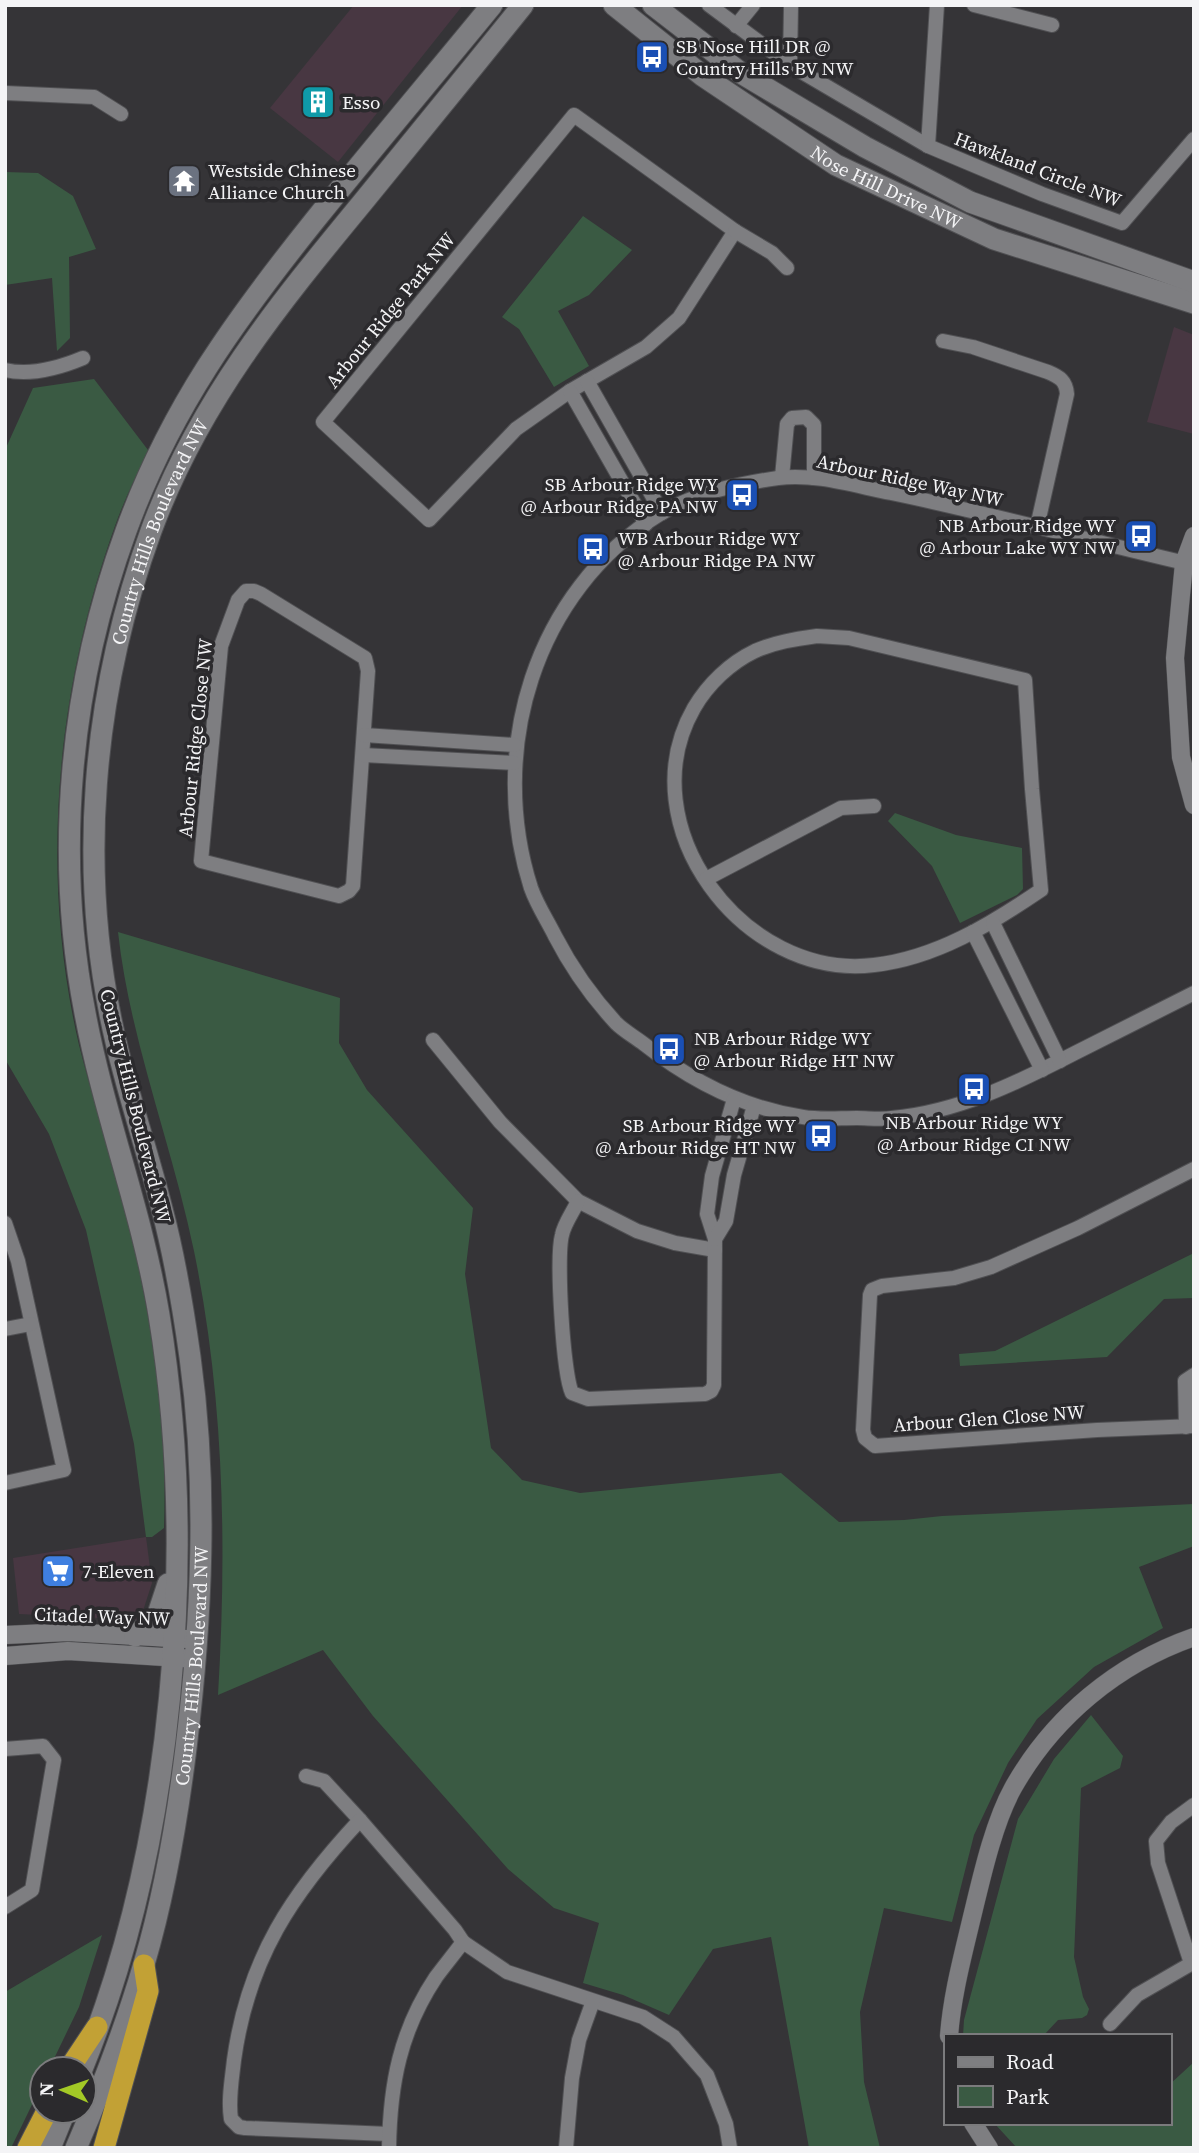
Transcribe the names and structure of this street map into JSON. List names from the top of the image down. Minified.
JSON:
{"streets":{"main road":["Nose Hill Drive NW","Country Hills Boulevard NW"],"street":["Hawkland Circle NW","Arbour Ridge Park NW","Arbour Ridge Way NW","Arbour Ridge Close NW","Arbour Glen Close NW","Citadel Way NW"]},"crossings":[["Country Hills Boulevard NW","Citadel Way NW"]],"places":{"bus stop":["SB Nose Hill DR @ Country Hills BV NW","SB Arbour Ridge WY @ Arbour Ridge PA NW","NB Arbour Ridge WY @ Arbour Lake WY NW","WB Arbour Ridge WY @ Arbour Ridge PA NW","NB Arbour Ridge WY @ Arbour Ridge HT NW","NB Arbour Ridge WY @ Arbour Ridge CI NW","SB Arbour Ridge WY @ Arbour Ridge HT NW"],"building":["Esso"],"temple":["Westside Chinese Alliance Church"],"supermarket":["7-Eleven"]},"legend":["Road","Park"],"north":"left"}
